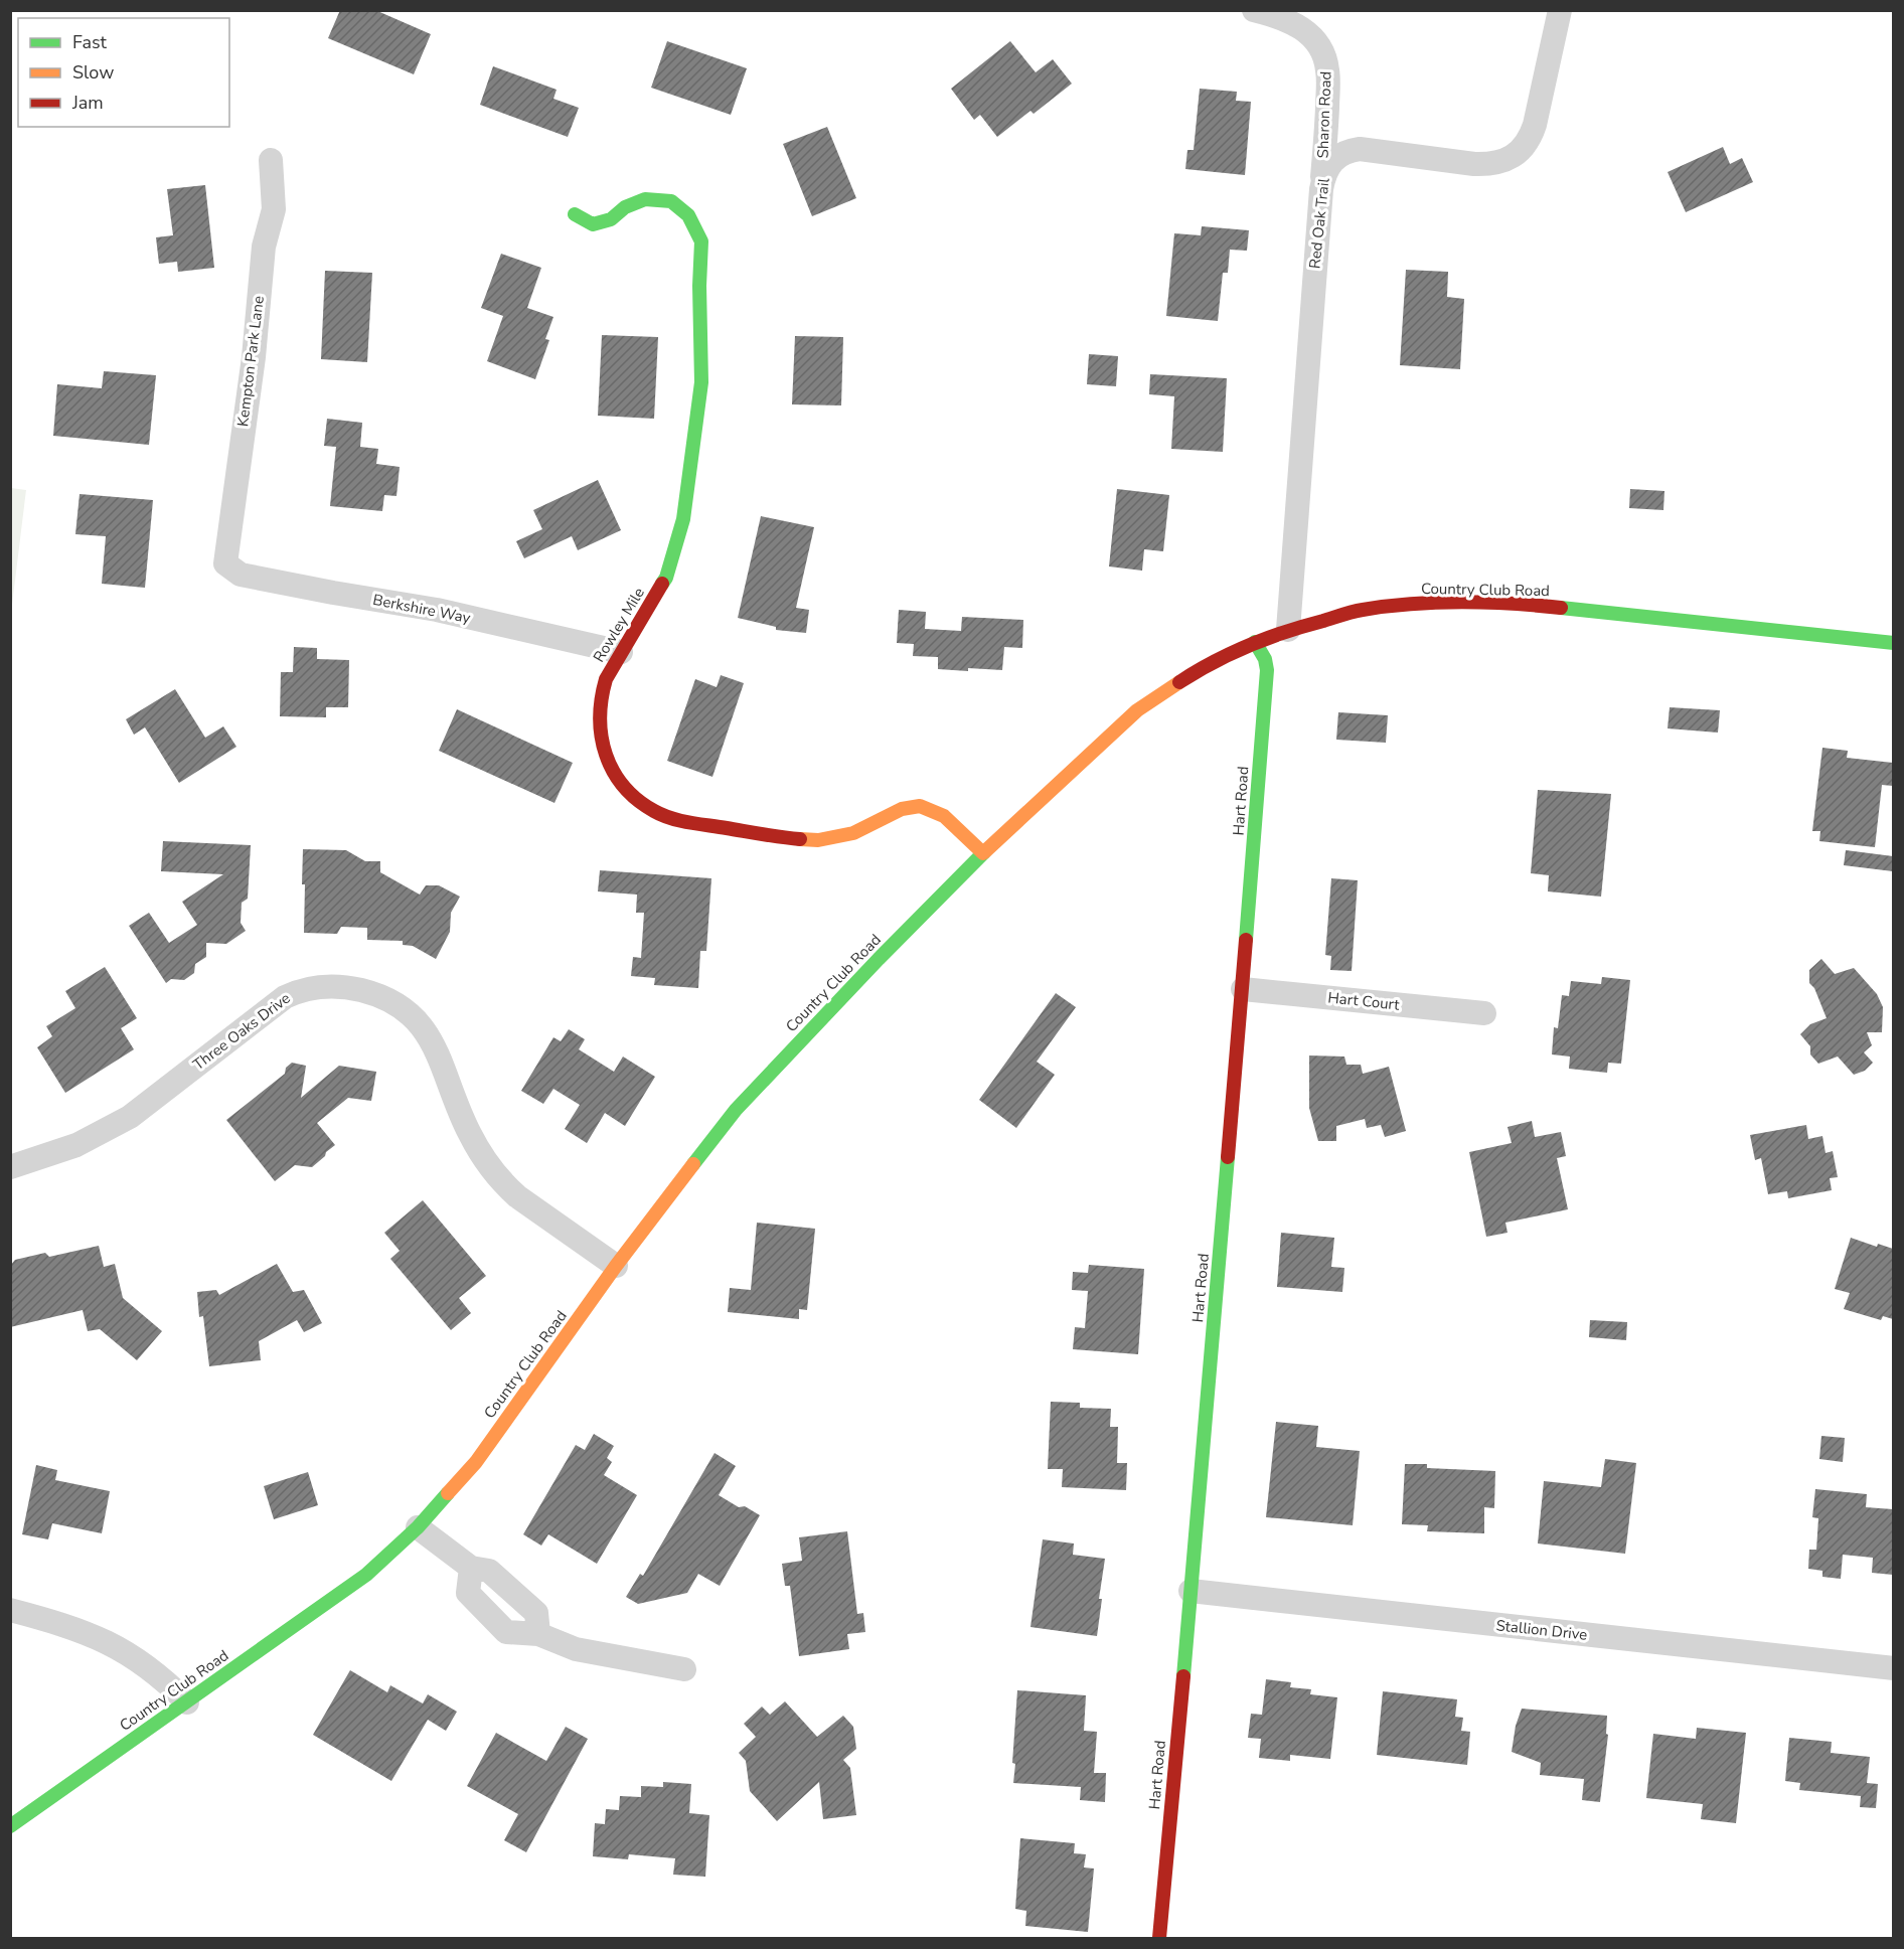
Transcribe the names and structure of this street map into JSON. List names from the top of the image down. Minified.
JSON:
{"streets":{"street":["Sharon Road","Red Oak Trail","Kempton Park Lane","Country Club Road","Berkshire Way","Rowley Mile","Hart Road","Hart Court","Three Oaks Drive","Stallion Drive"]},"crossings":[["Sharon Road","Red Oak Trail"],["Red Oak Trail","Country Club Road"],["Kempton Park Lane","Berkshire Way"],["Country Club Road","Rowley Mile"],["Country Club Road","Hart Road"],["Country Club Road","Three Oaks Drive"],["Berkshire Way","Rowley Mile"],["Hart Road","Hart Court"],["Hart Road","Stallion Drive"]],"legend":["Fast","Slow","Jam"]}
